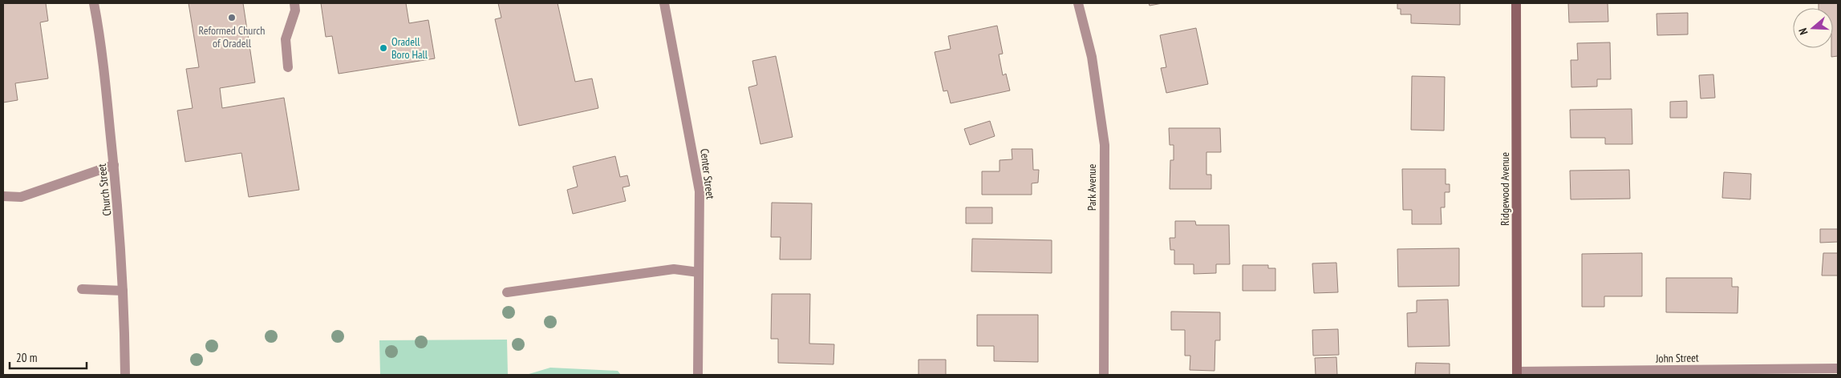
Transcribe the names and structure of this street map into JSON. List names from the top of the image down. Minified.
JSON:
{"streets":{"street":["Center Street","Park Avenue","Ridgewood Avenue","Church Street","John Street"]},"crossings":[["Ridgewood Avenue","John Street"]],"places":["Reformed Church of Oradell","Oradell Boro Hall"],"scale_bar":"20 m","north":"left"}
